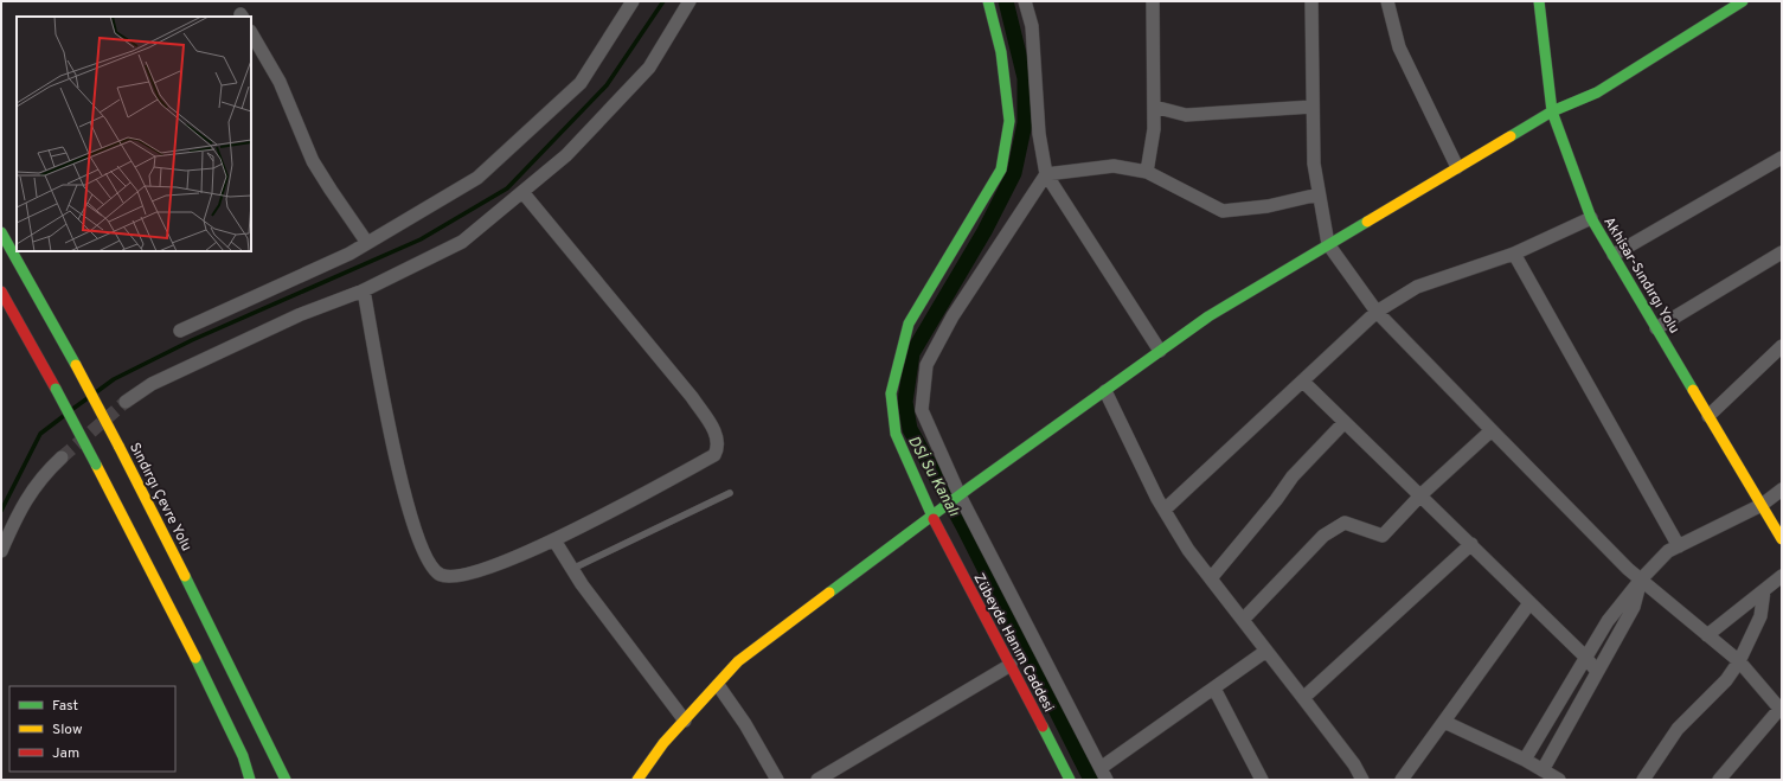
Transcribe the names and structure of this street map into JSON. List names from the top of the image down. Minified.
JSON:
{"streets":{"street":["Akhisar-Sındırgı Yolu","Sındırgı Çevre Yolu","Zübeyde Hanım Caddesi"]},"water":["DSİ Su Kanalı"],"legend":["Fast","Slow","Jam"]}
